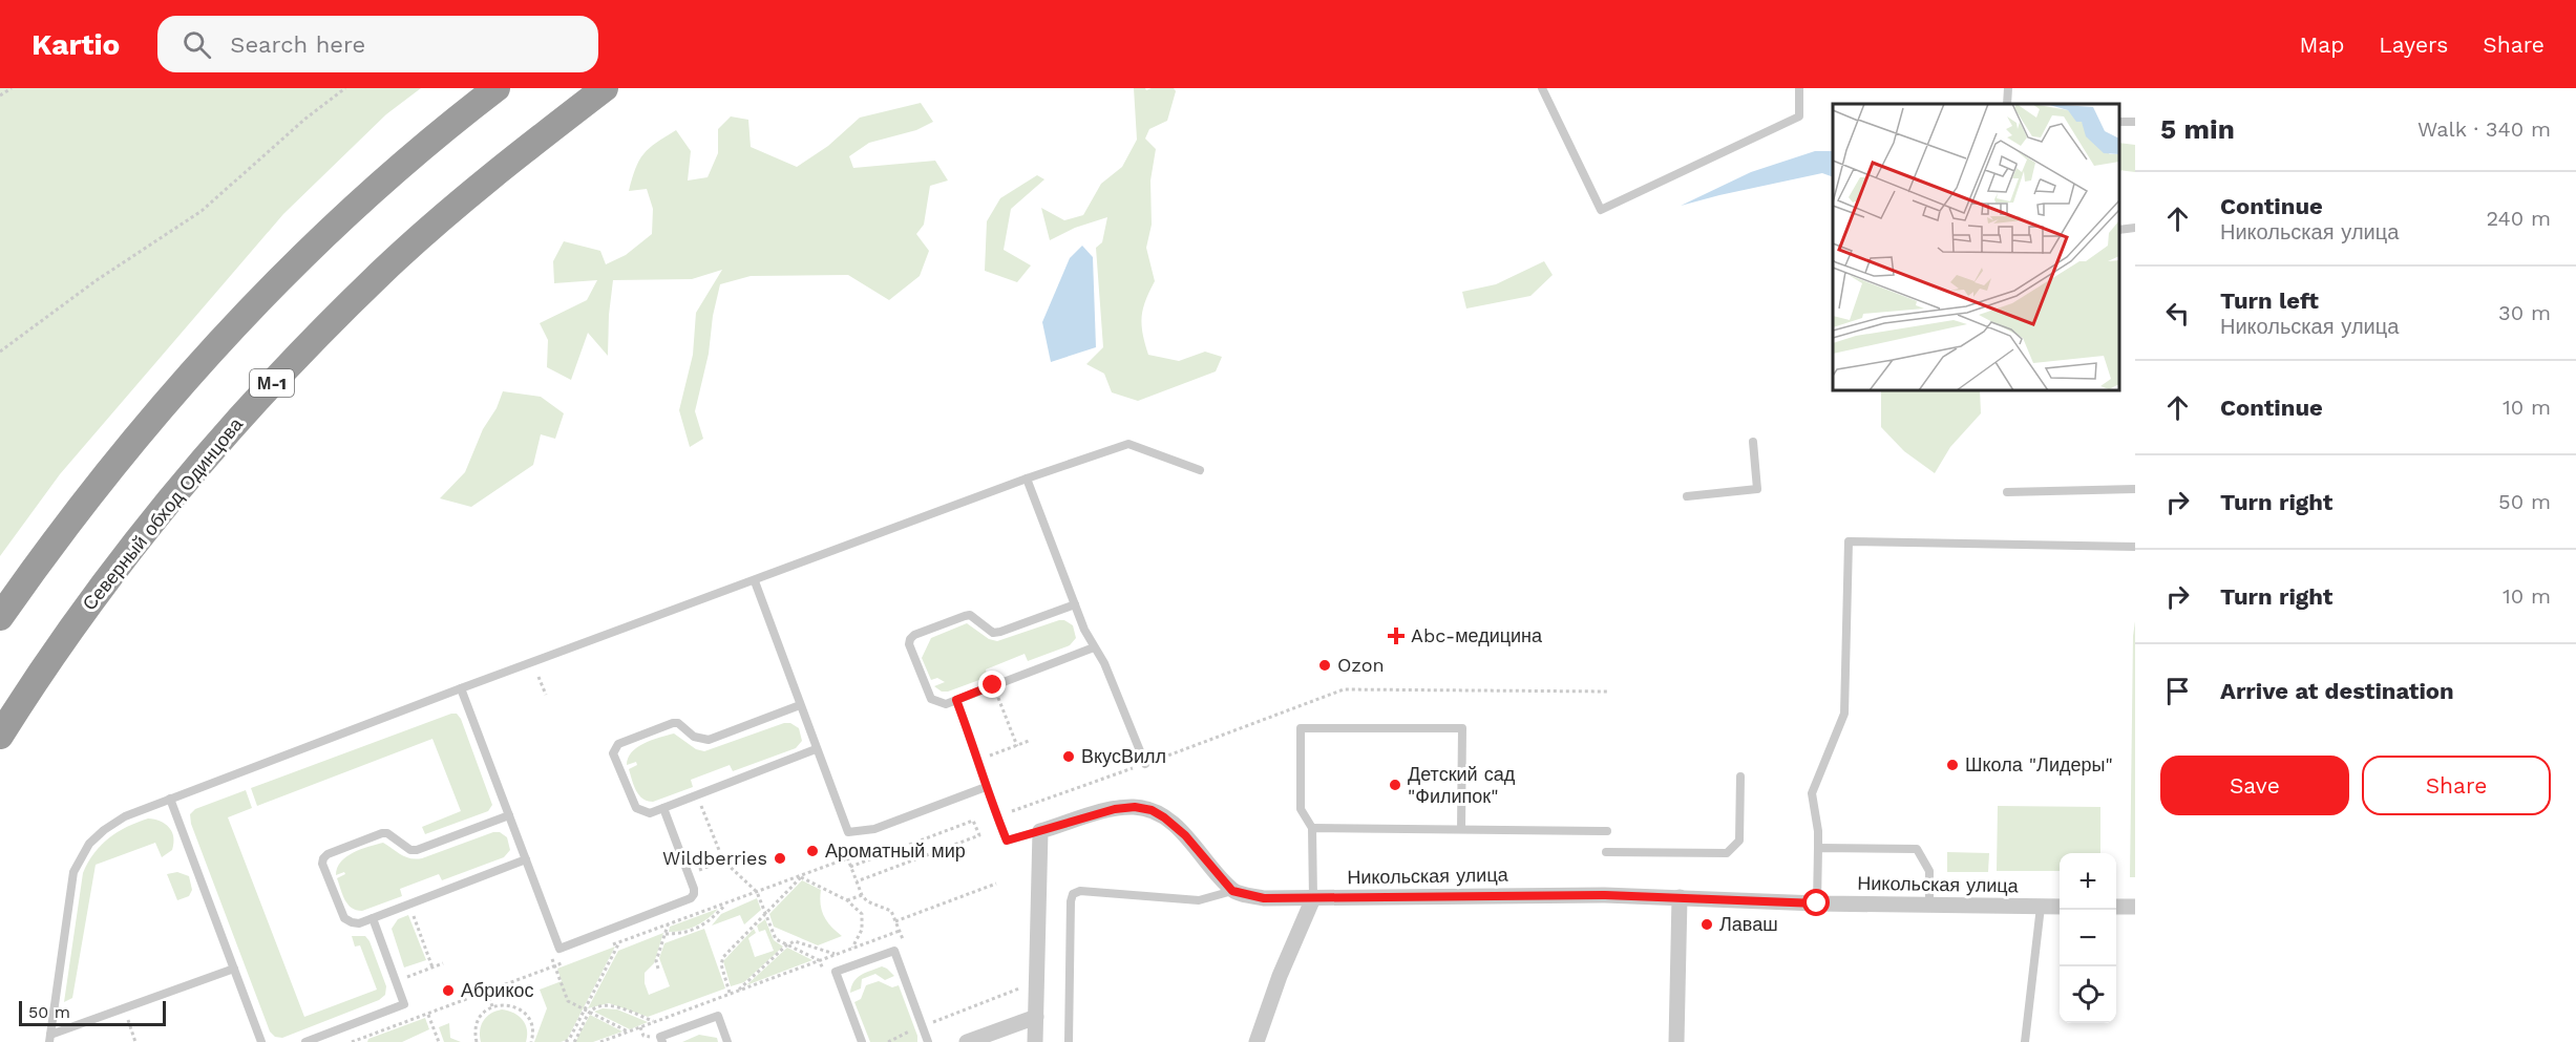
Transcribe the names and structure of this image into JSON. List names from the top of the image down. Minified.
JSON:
{"streets":{"highway":["М-1","Северный обход Одинцова"],"street":["Никольская улица"]},"places":{"health":["Abc-медицина"],"other":["Ozon","ВкусВилл","Школа \"Лидеры\"","Детский сад \"Филипок\"","Ароматный мир","Wildberries","Лаваш","Абрикос"]},"scale_bar":"50 m","page":{"header":"Kartio","search":"Search here","nav":["Map","Layers","Share"],"heading":["5 min","Walk · 340 m"],"list":[["Continue","Никольская улица","240 m"],["Turn left","Никольская улица","30 m"],["Continue","10 m"],["Turn right","50 m"],["Turn right","10 m"],"Arrive at destination"],"buttons":["Save","Share"],"map_buttons":["+","−"],"scale":"50 m"}}
